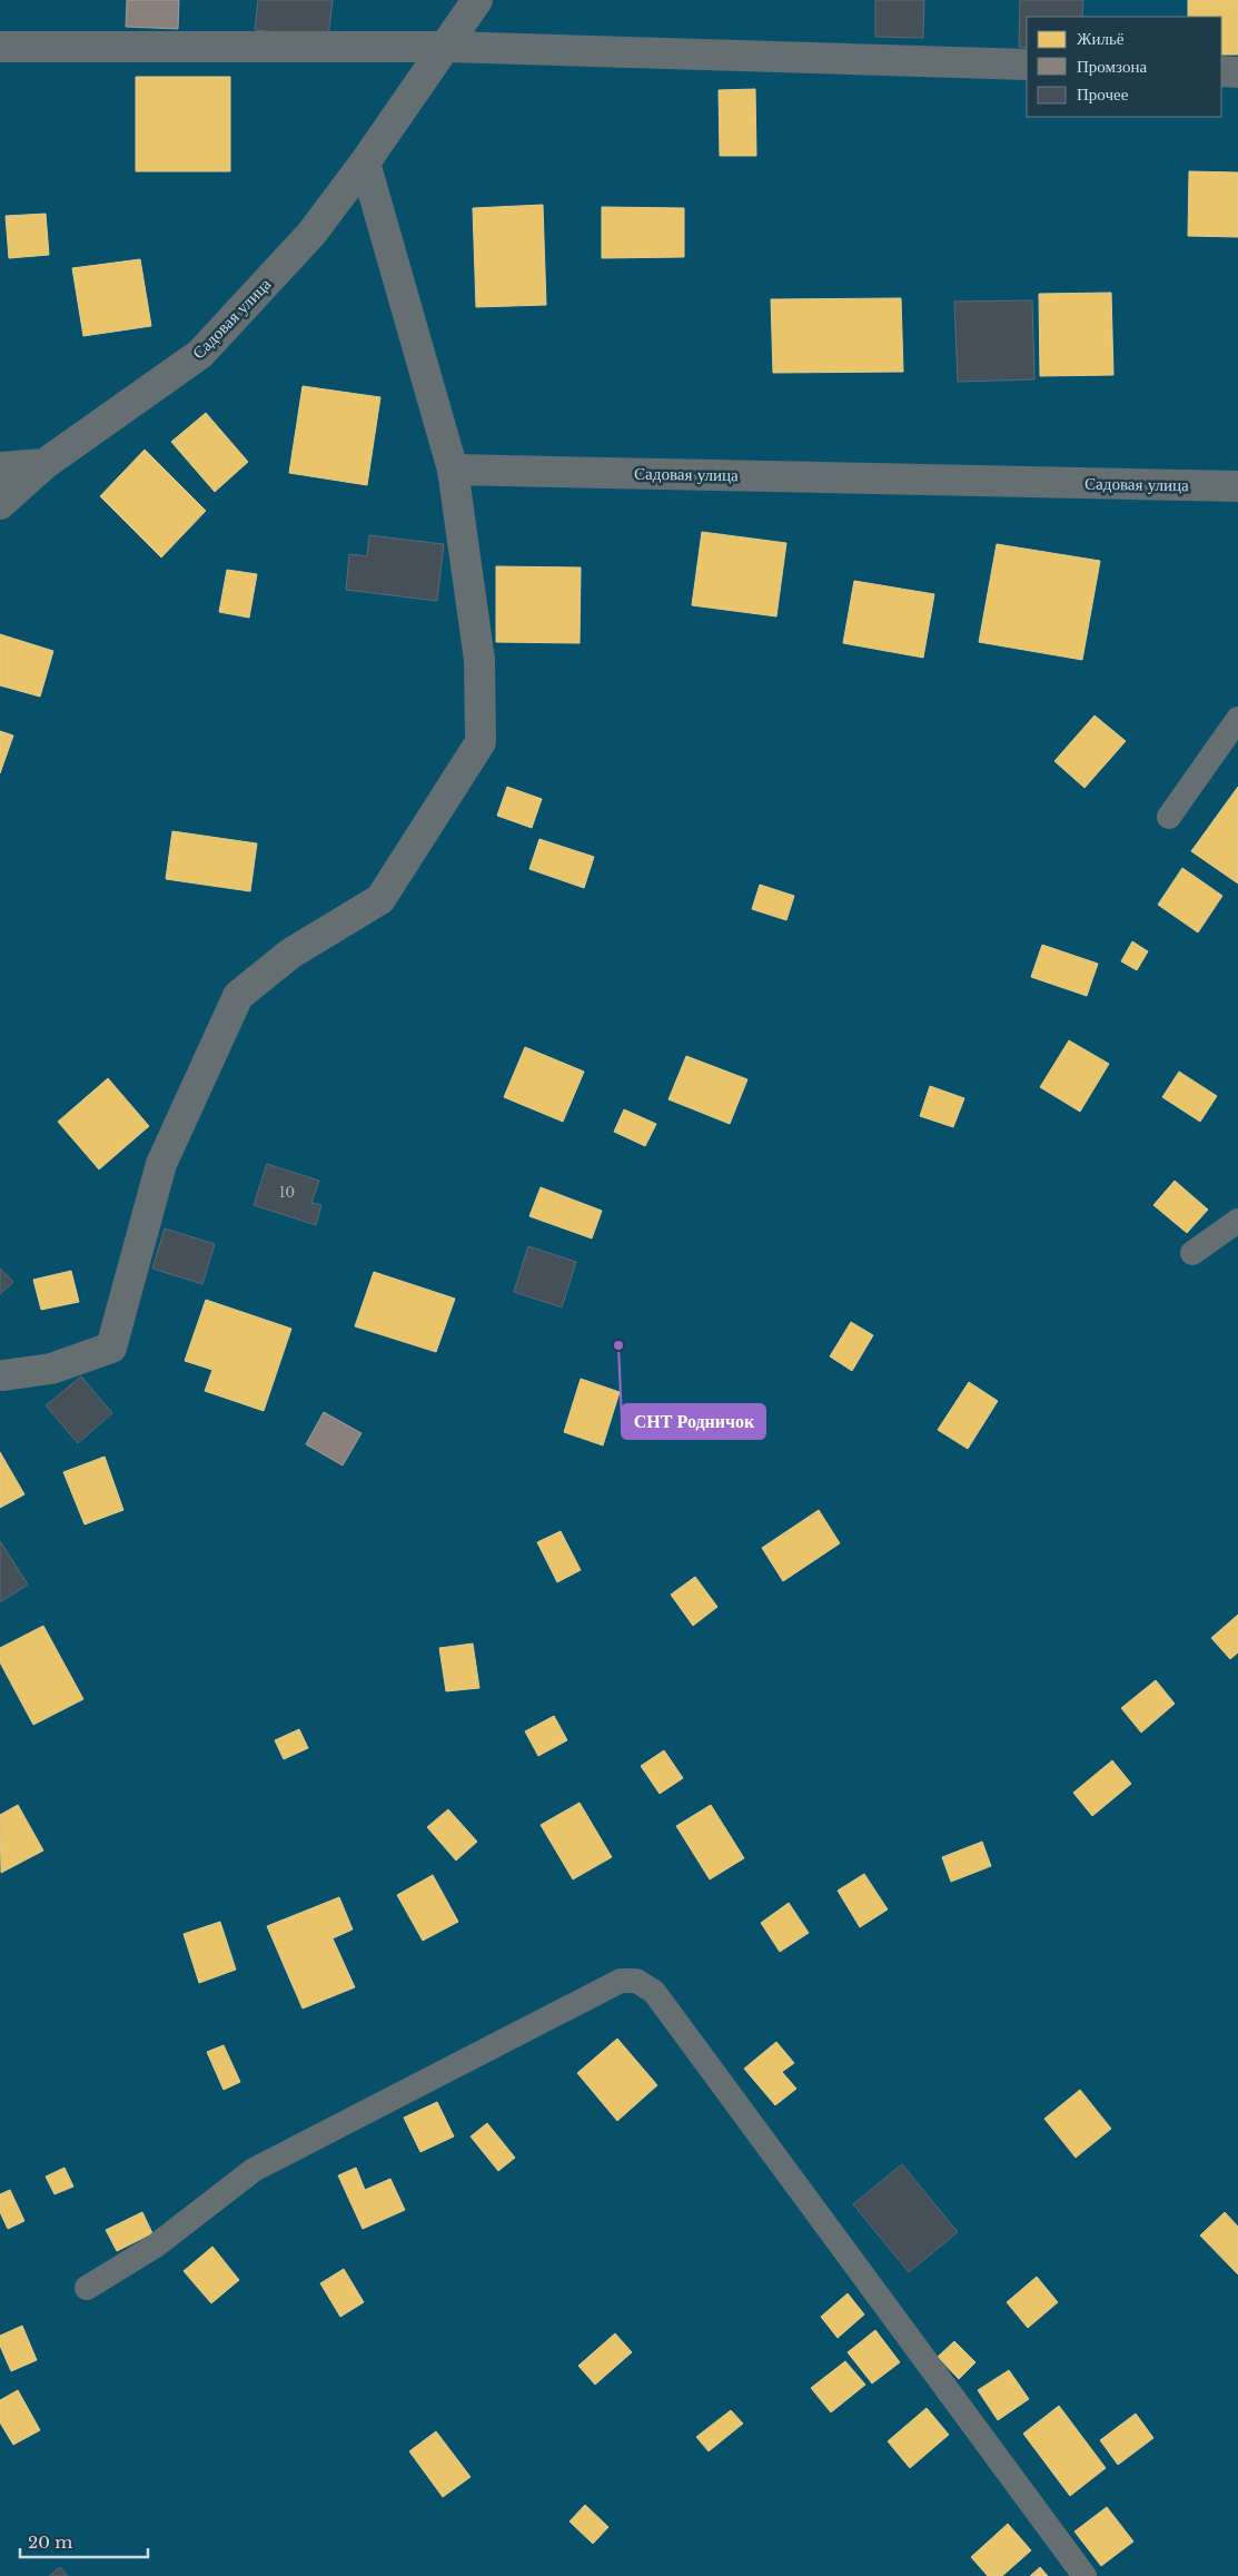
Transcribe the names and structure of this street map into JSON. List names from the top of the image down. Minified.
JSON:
{"streets":{"street":["Садовая улица"]},"places":["СНТ Родничок"],"house_numbers":["10"],"legend":["Жильё","Промзона","Прочее"],"scale_bar":"20 m"}
